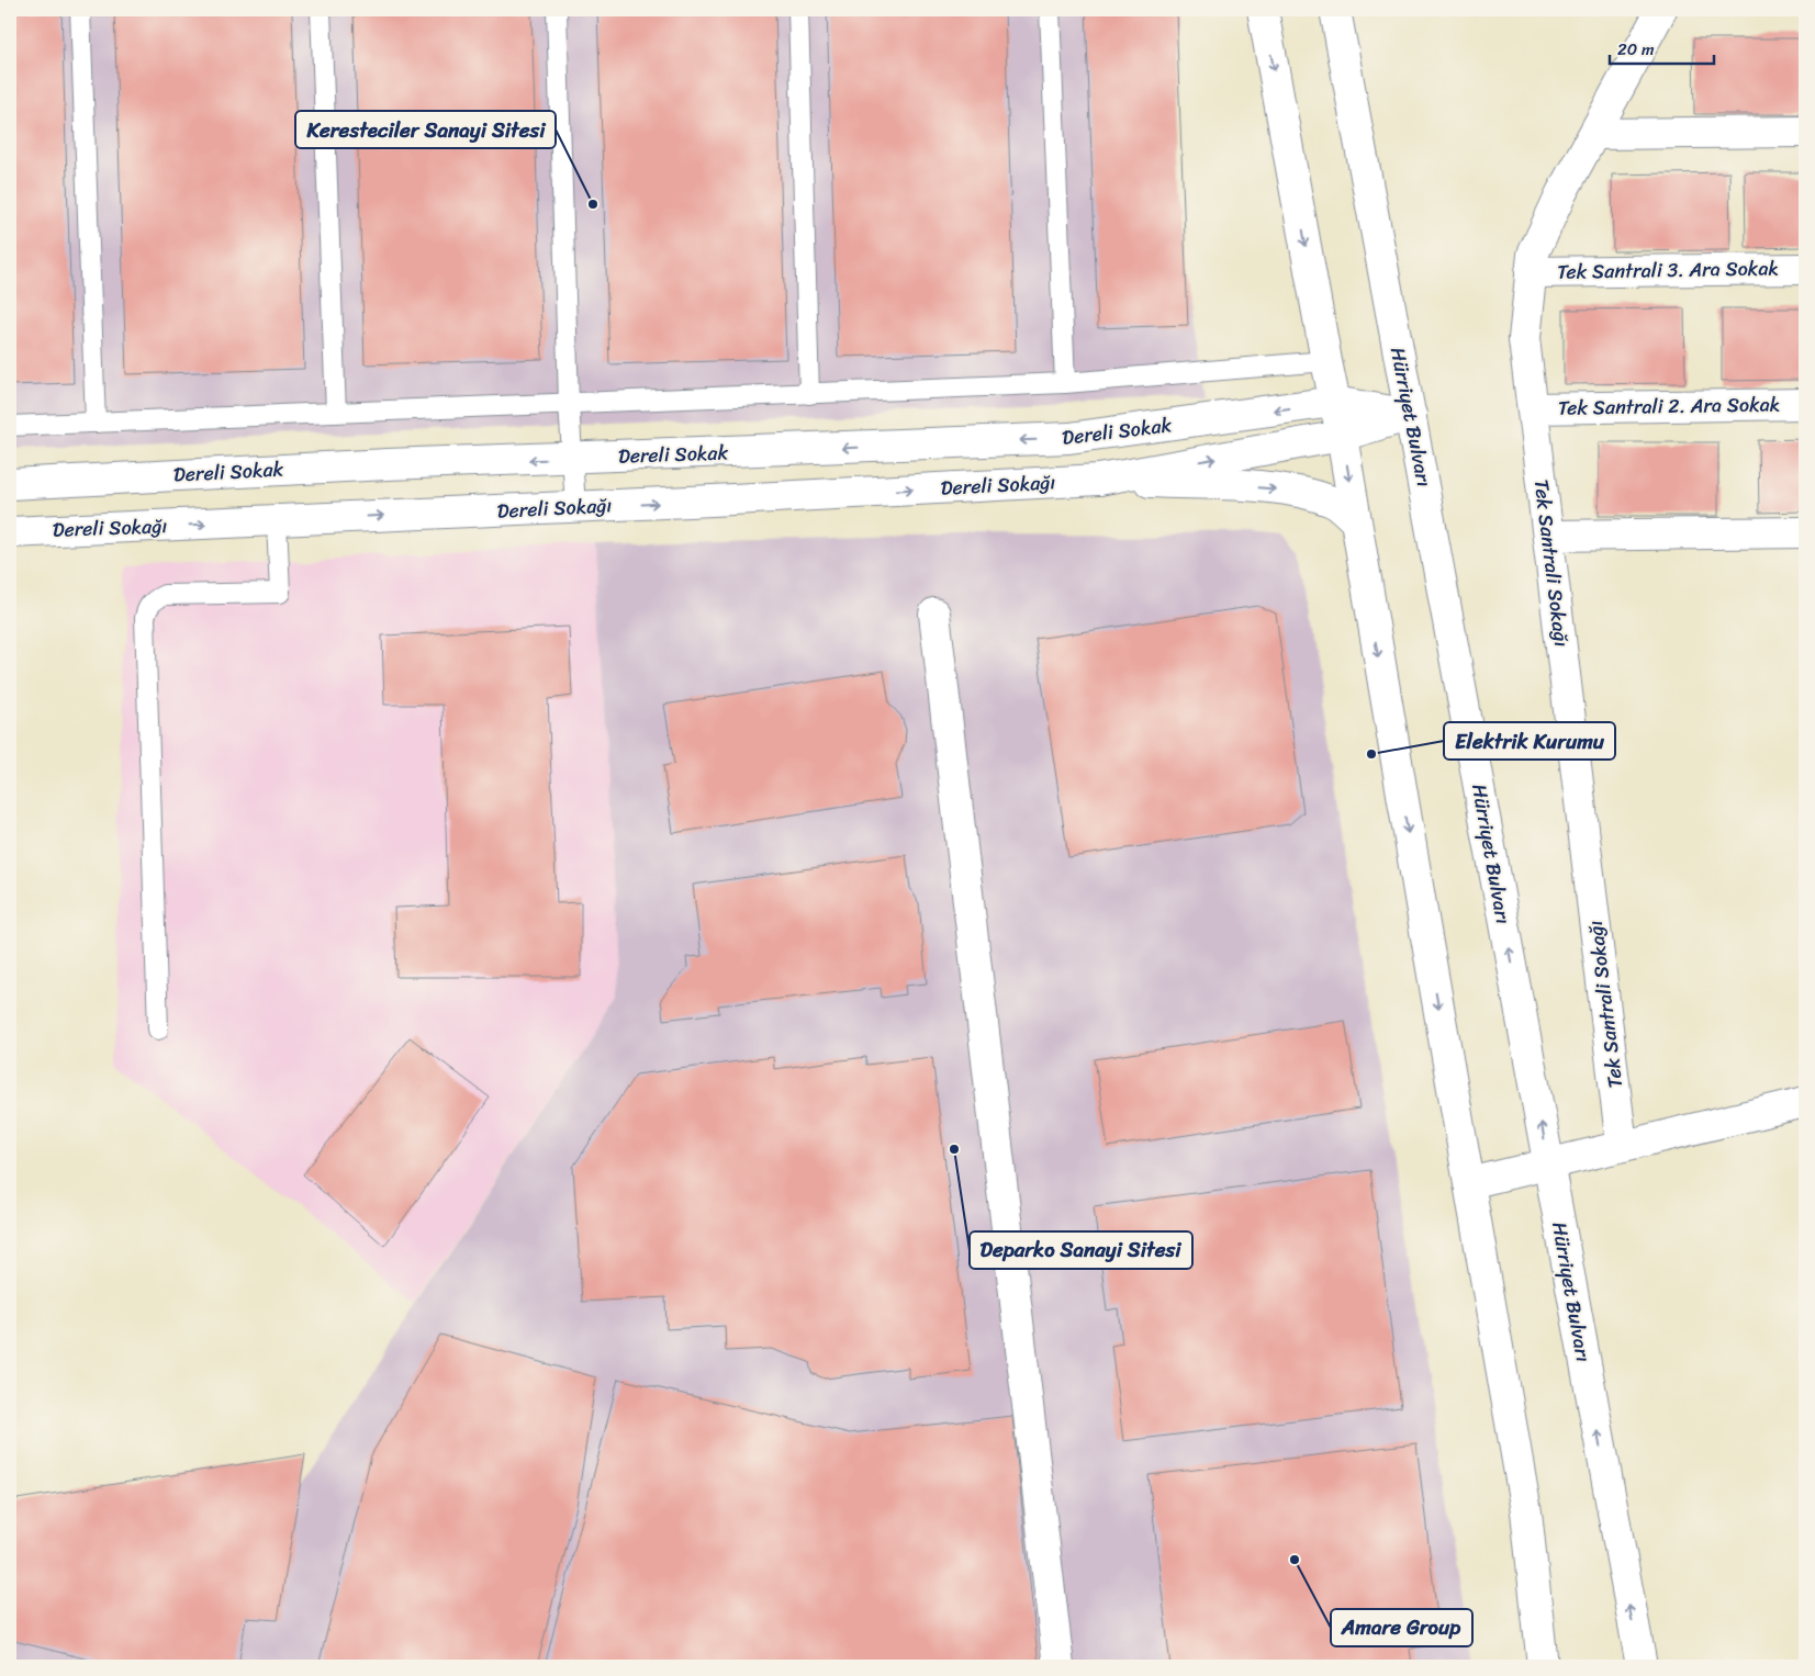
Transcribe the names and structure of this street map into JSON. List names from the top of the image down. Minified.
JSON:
{"streets":{"street":["Tek Santrali 3. Ara Sokak","Tek Santrali 2. Ara Sokak","Hürriyet Bulvarı","Dereli Sokak","Dereli Sokağı","Tek Santrali Sokağı"]},"crossings":[["Tek Santrali 3. Ara Sokak","Tek Santrali Sokağı"],["Tek Santrali 2. Ara Sokak","Tek Santrali Sokağı"],["Hürriyet Bulvarı","Dereli Sokak"]],"one_way":["Dereli Sokağı"],"places":["Keresteciler Sanayi Sitesi","Elektrik Kurumu","Deparko Sanayi Sitesi","Amare Group"],"scale_bar":"20 m"}
